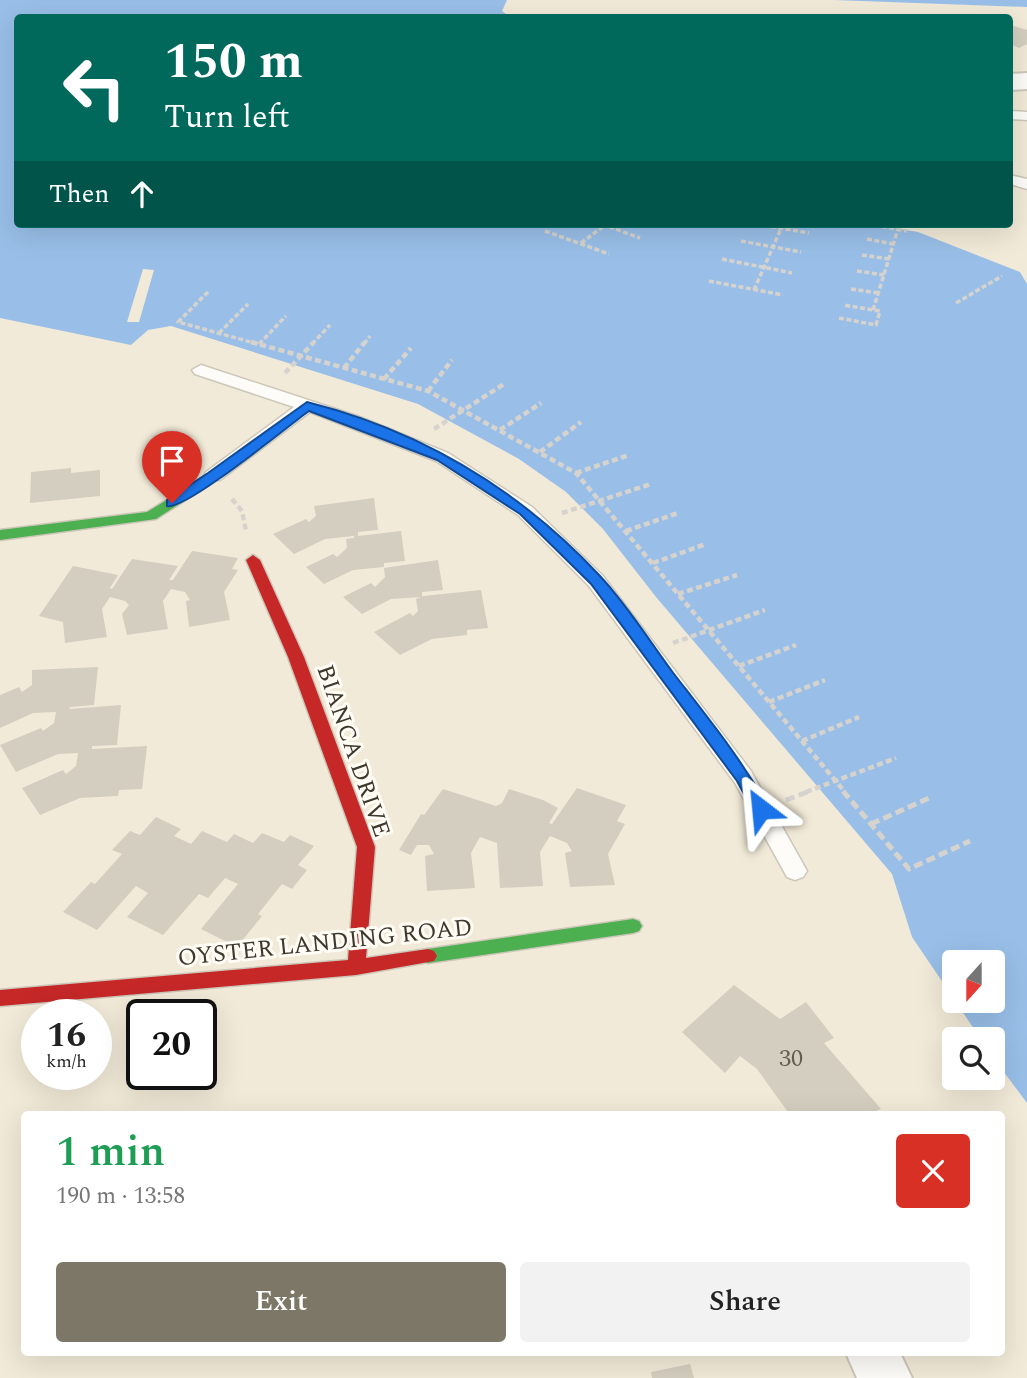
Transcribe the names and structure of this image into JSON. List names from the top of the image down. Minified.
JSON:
{"streets":{"street":["BIANCA DRIVE","OYSTER LANDING ROAD"]},"crossings":[["BIANCA DRIVE","OYSTER LANDING ROAD"]],"house_numbers":["30"],"north":"bottom","page":{"turn":["150 m","Turn left"],"then":"Then","speed":"16 km/h","limit":"20","heading":["1 min","190 m · 13:58"],"buttons":["Exit","Share"]}}
